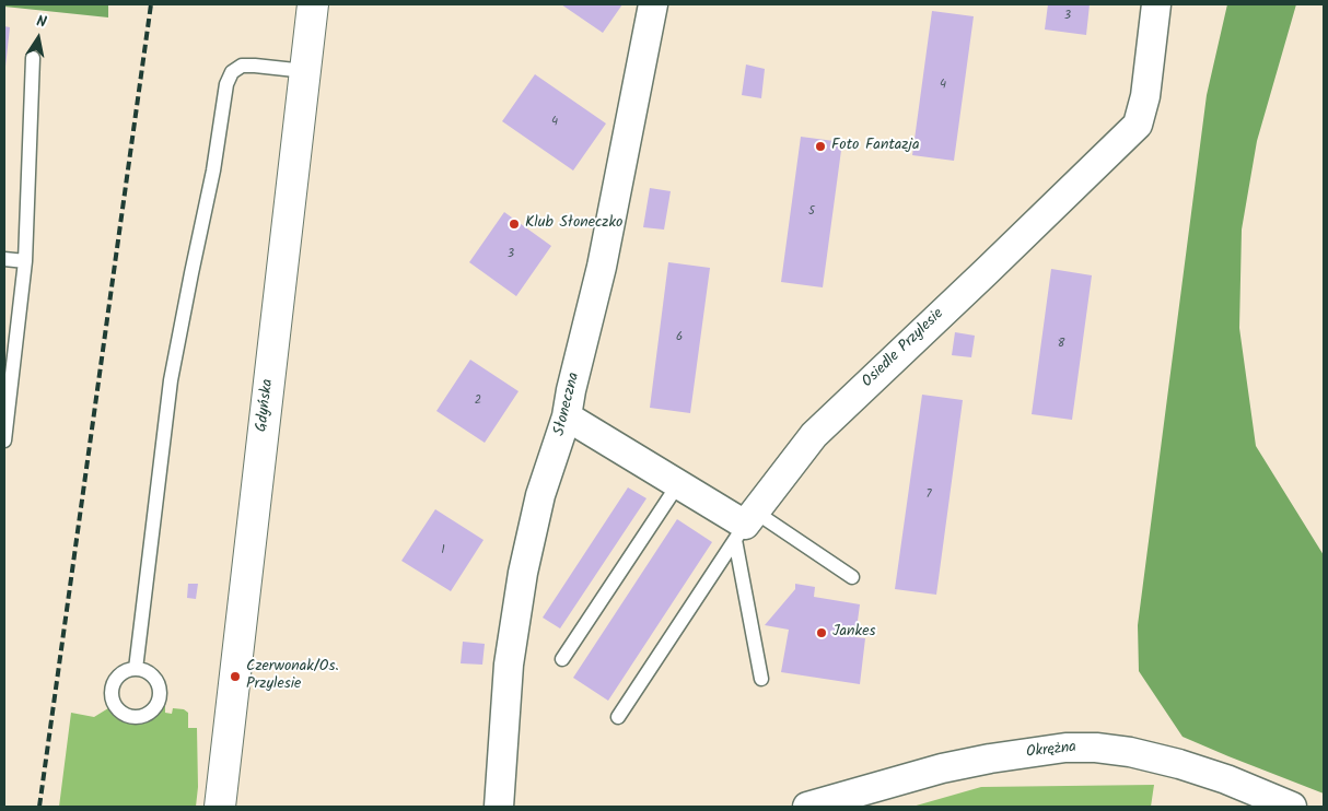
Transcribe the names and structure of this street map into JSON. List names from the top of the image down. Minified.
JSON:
{"streets":{"main road":["Gdyńska"],"street":["Osiedle Przylesie","Słoneczna","Okrężna"]},"places":["Foto Fantazja","Klub Słoneczko","Jankes","Czerwonak/Os. Przylesie"],"house_numbers":["3","4","4","5","3","6","8","2","7","1"],"north":"top"}
